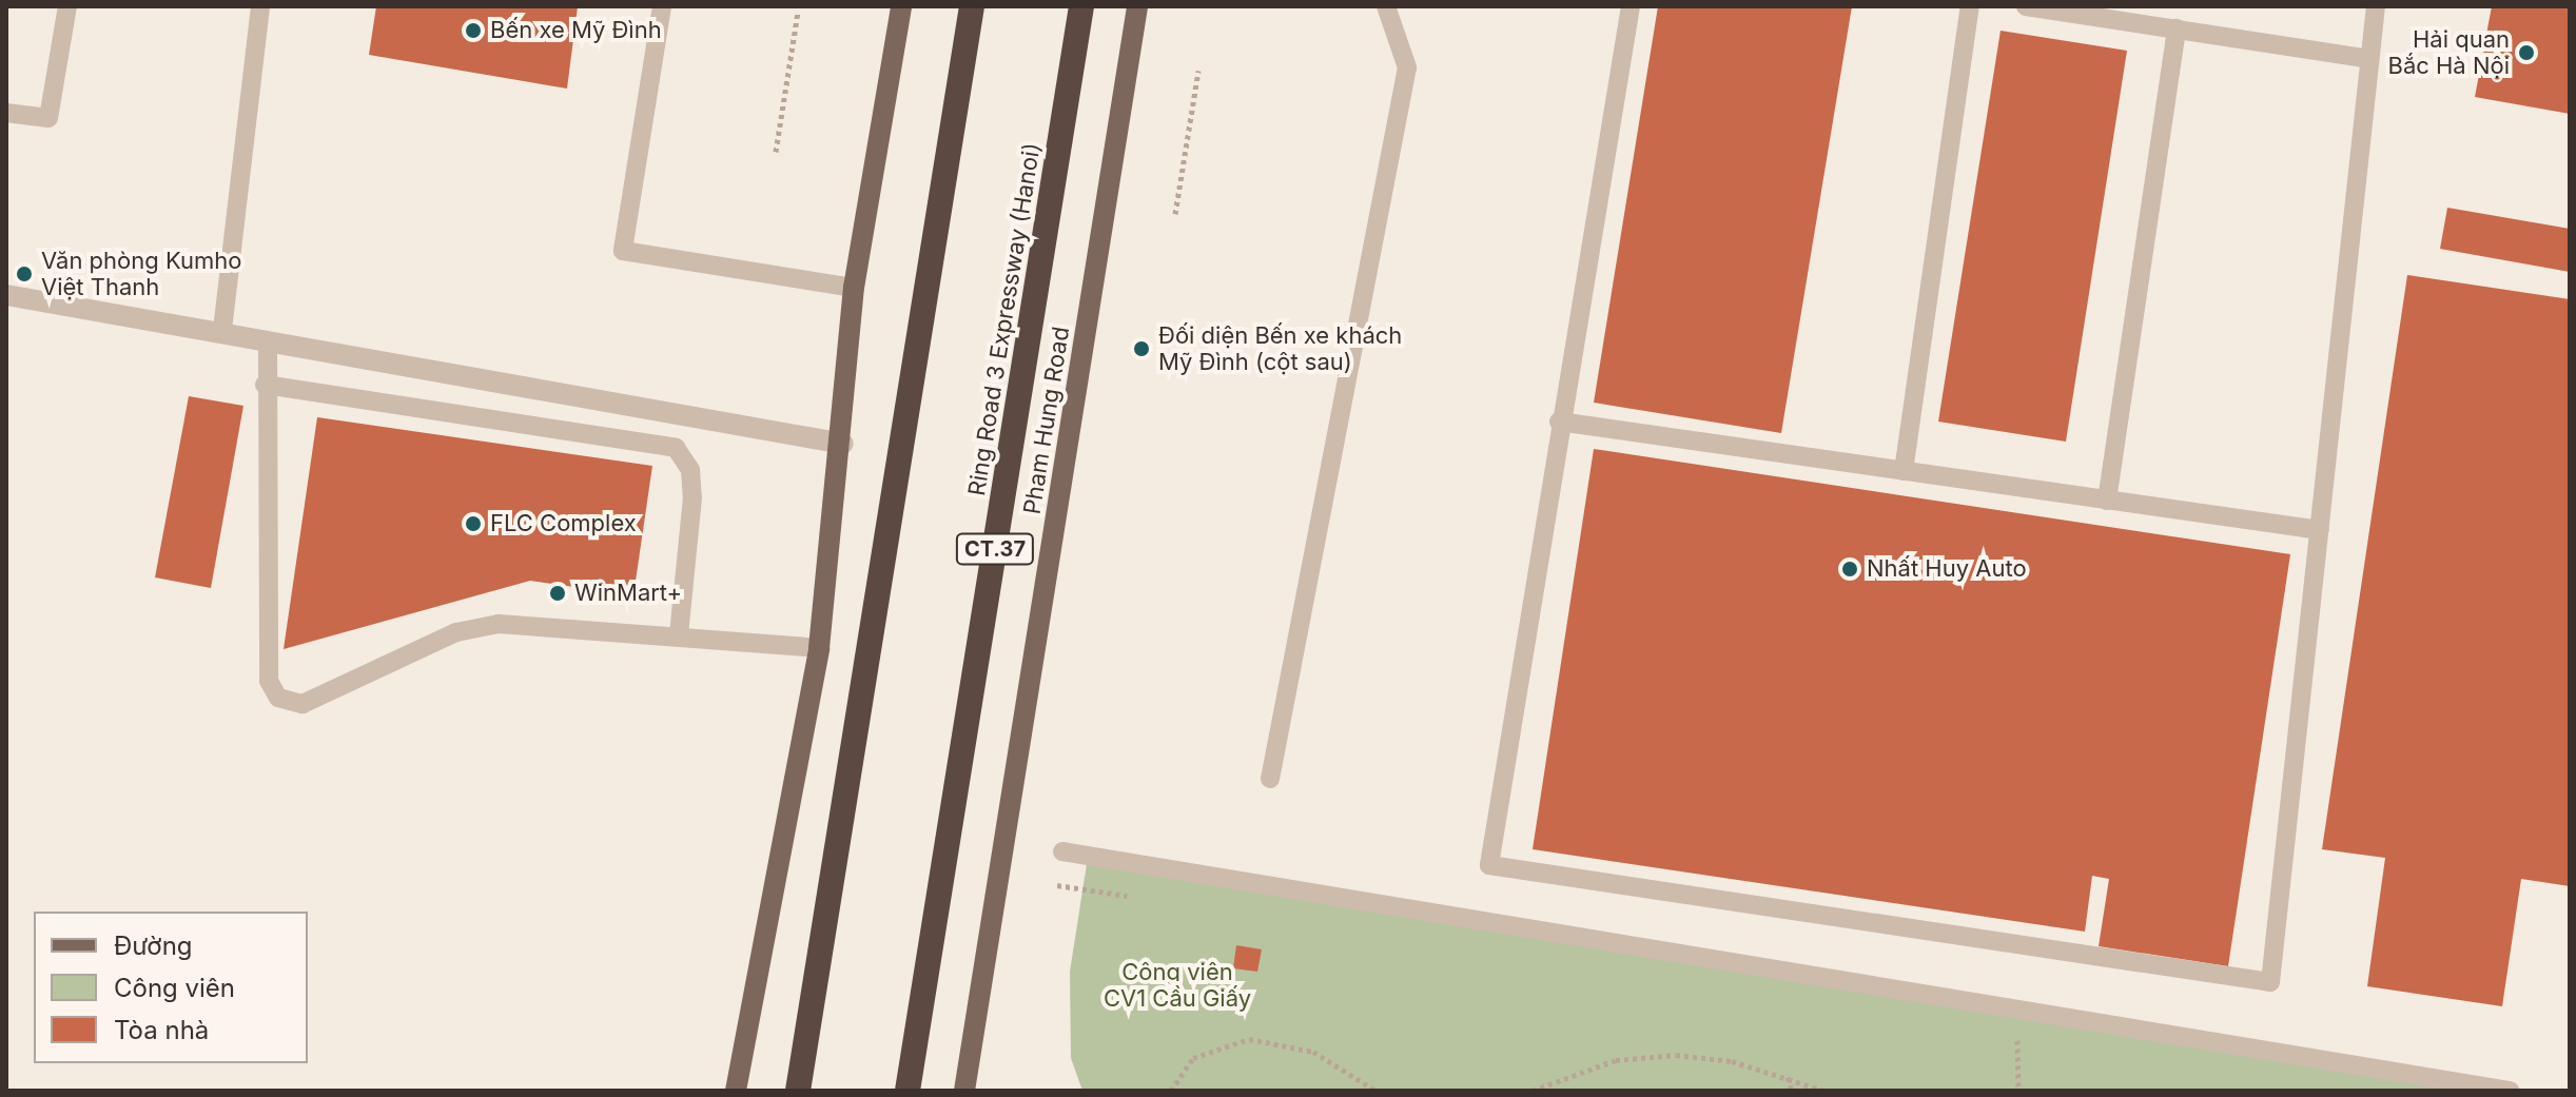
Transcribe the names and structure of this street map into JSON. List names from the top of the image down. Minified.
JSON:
{"streets":{"highway":["Ring Road 3 Expressway (Hanoi)","CT.37"],"main road":["Pham Hung Road"]},"parks":["Công viên CV1 Cầu Giấy"],"places":["Bến xe Mỹ Đình","Hải quan Bắc Hà Nội","Văn phòng Kumho Việt Thanh","Đối diện Bến xe khách Mỹ Đình (cột sau)","FLC Complex","Nhất Huy Auto","WinMart+"],"legend":["Đường","Công viên","Tòa nhà"]}
